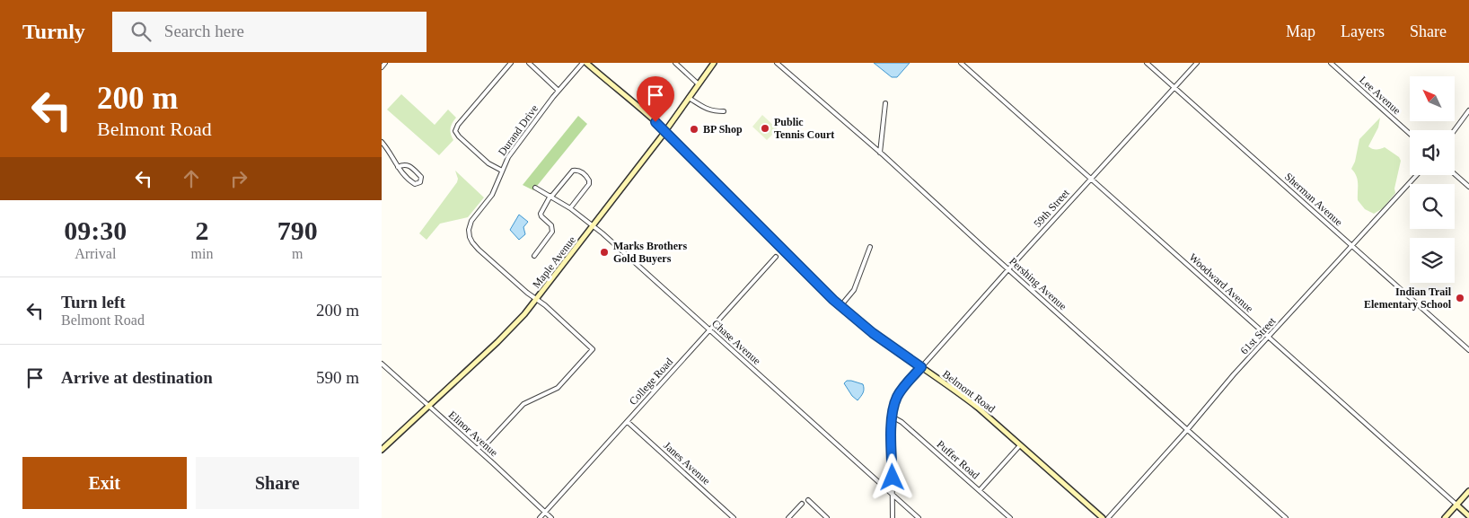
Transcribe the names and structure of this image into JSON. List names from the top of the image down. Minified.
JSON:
{"streets":{"main road":["Maple Avenue","Woodward Avenue","Belmont Road"],"street":["Lee Avenue","Durand Drive","Sherman Avenue","59th Street","Pershing Avenue","61st Street","Chase Avenue","College Road","Elinor Avenue","Puffer Road","Janes Avenue"]},"crossings":[["Durand Drive","Maple Avenue"],["Durand Drive","Elinor Avenue"],["Sherman Avenue","59th Street"],["Sherman Avenue","61st Street"],["59th Street","Woodward Avenue"],["59th Street","Pershing Avenue"],["59th Street","Chase Avenue"],["59th Street","Belmont Road"],["59th Street","Puffer Road"],["Maple Avenue","Chase Avenue"],["Maple Avenue","Belmont Road"],["Maple Avenue","Elinor Avenue"],["Woodward Avenue","61st Street"],["Pershing Avenue","61st Street"],["Chase Avenue","College Road"],["College Road","Elinor Avenue"],["College Road","Janes Avenue"]],"places":["Public Tennis Court","BP Shop","Marks Brothers Gold Buyers","Indian Trail Elementary School"],"north":"top left","page":{"header":"Turnly","search":"Search here","nav":["Map","Layers","Share"],"turn":["200 m","Belmont Road"],"eta":["09:30","Arrival","2","min","790","m"],"list":[{"name":"Turn left","note":"Belmont Road","value":"200 m"},{"name":"Arrive at destination","value":"590 m"}],"buttons":["Exit","Share"]}}
